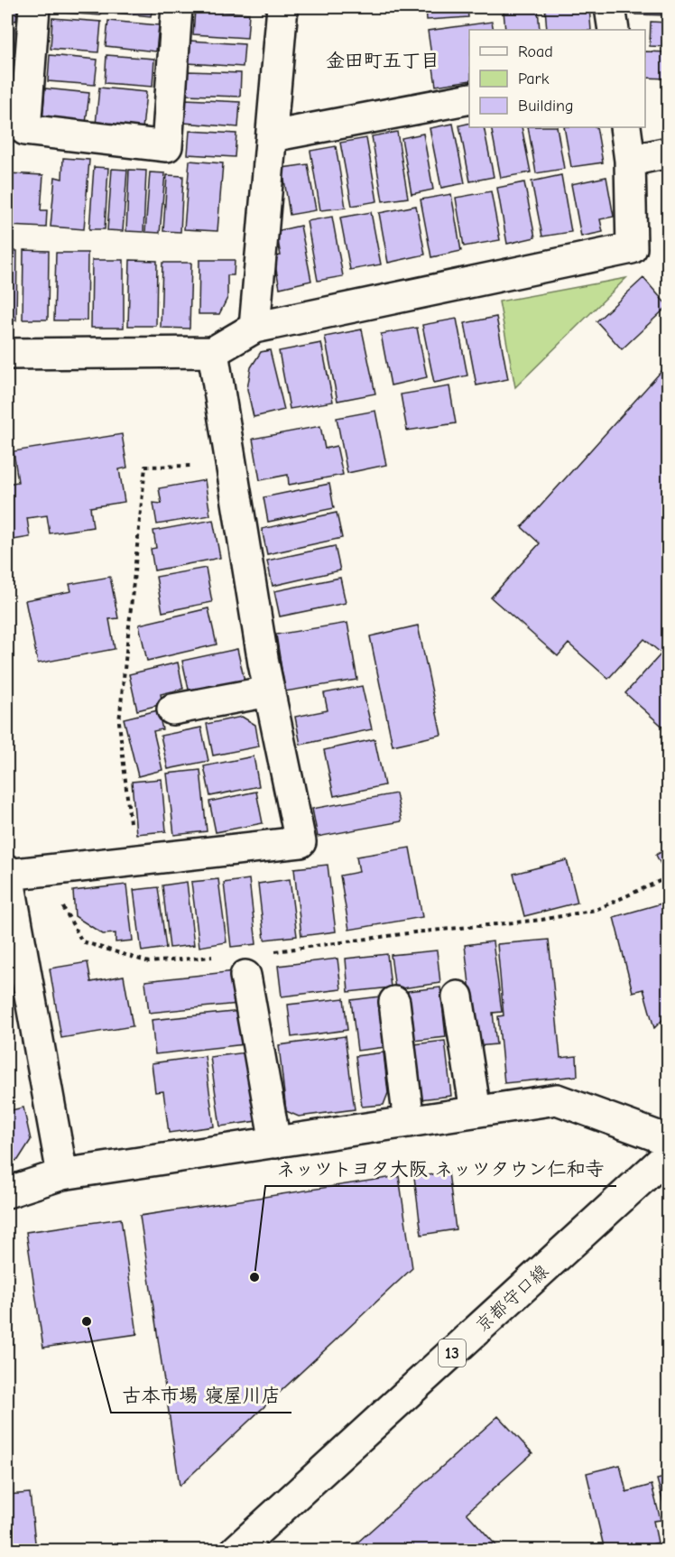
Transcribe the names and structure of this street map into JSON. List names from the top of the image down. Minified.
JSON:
{"streets":{"street":["京都守口線","13"]},"districts":["金田町五丁目"],"places":["ネッツトヨタ大阪 ネッツタウン仁和寺","古本市場 寝屋川店"],"legend":["Road","Park","Building"]}
